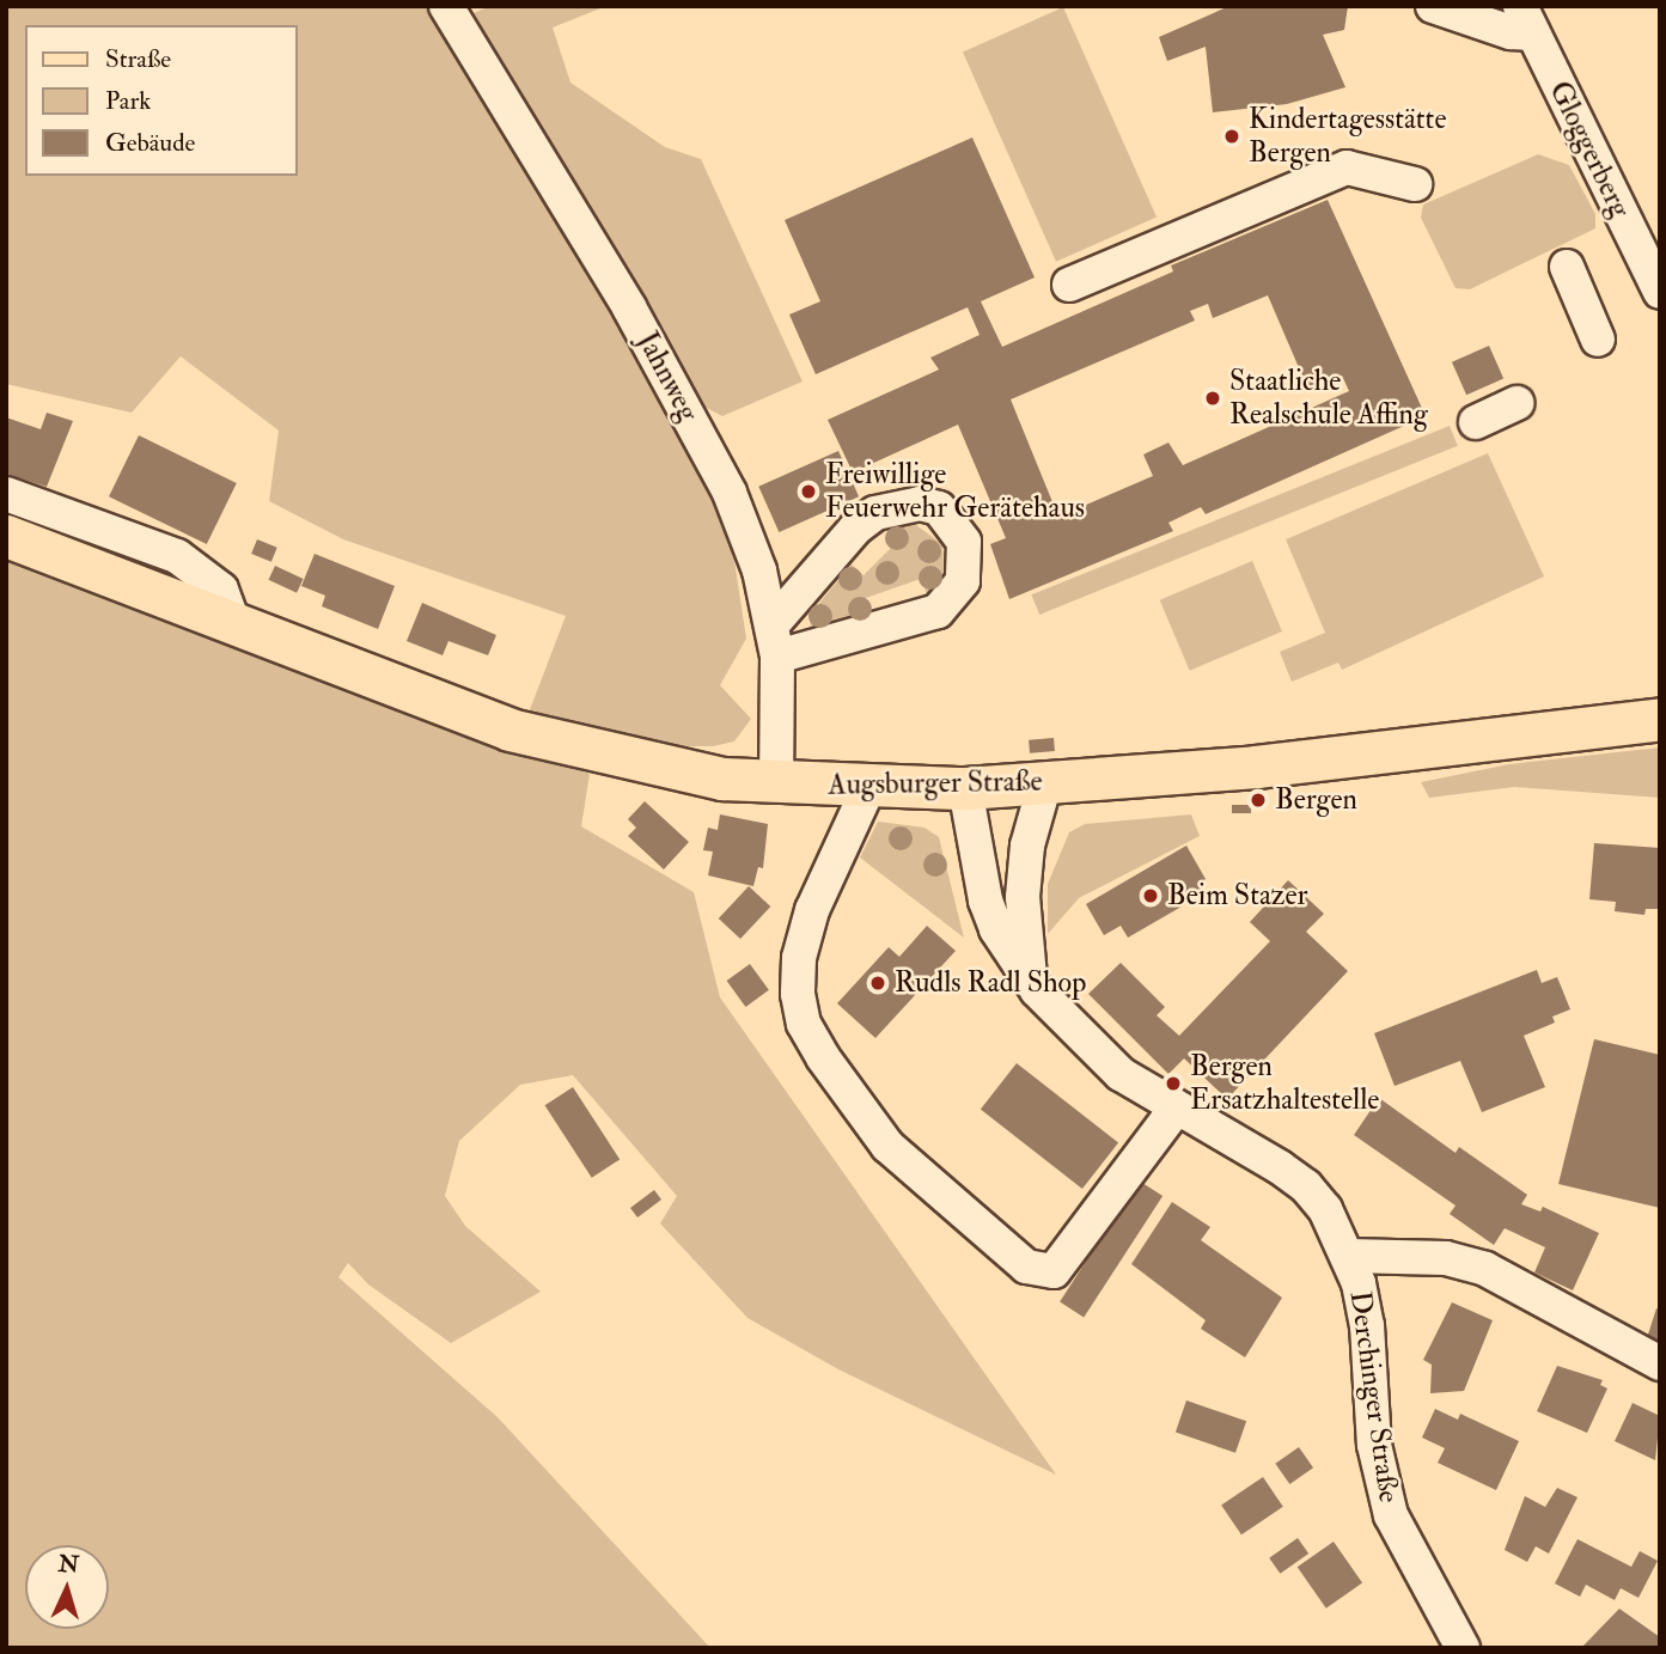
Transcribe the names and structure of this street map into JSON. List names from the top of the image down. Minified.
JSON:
{"streets":{"main road":["Augsburger Straße"],"street":["Gloggerberg","Jahnweg","Derchinger Straße"]},"crossings":[["Jahnweg","Augsburger Straße"],["Augsburger Straße","Derchinger Straße"]],"places":["Kindertagesstätte Bergen","Staatliche Realschule Affing","Freiwillige Feuerwehr Gerätehaus","Bergen","Beim Stazer","Rudls Radl Shop","Bergen Ersatzhaltestelle"],"legend":["Straße","Park","Gebäude"],"north":"top"}
